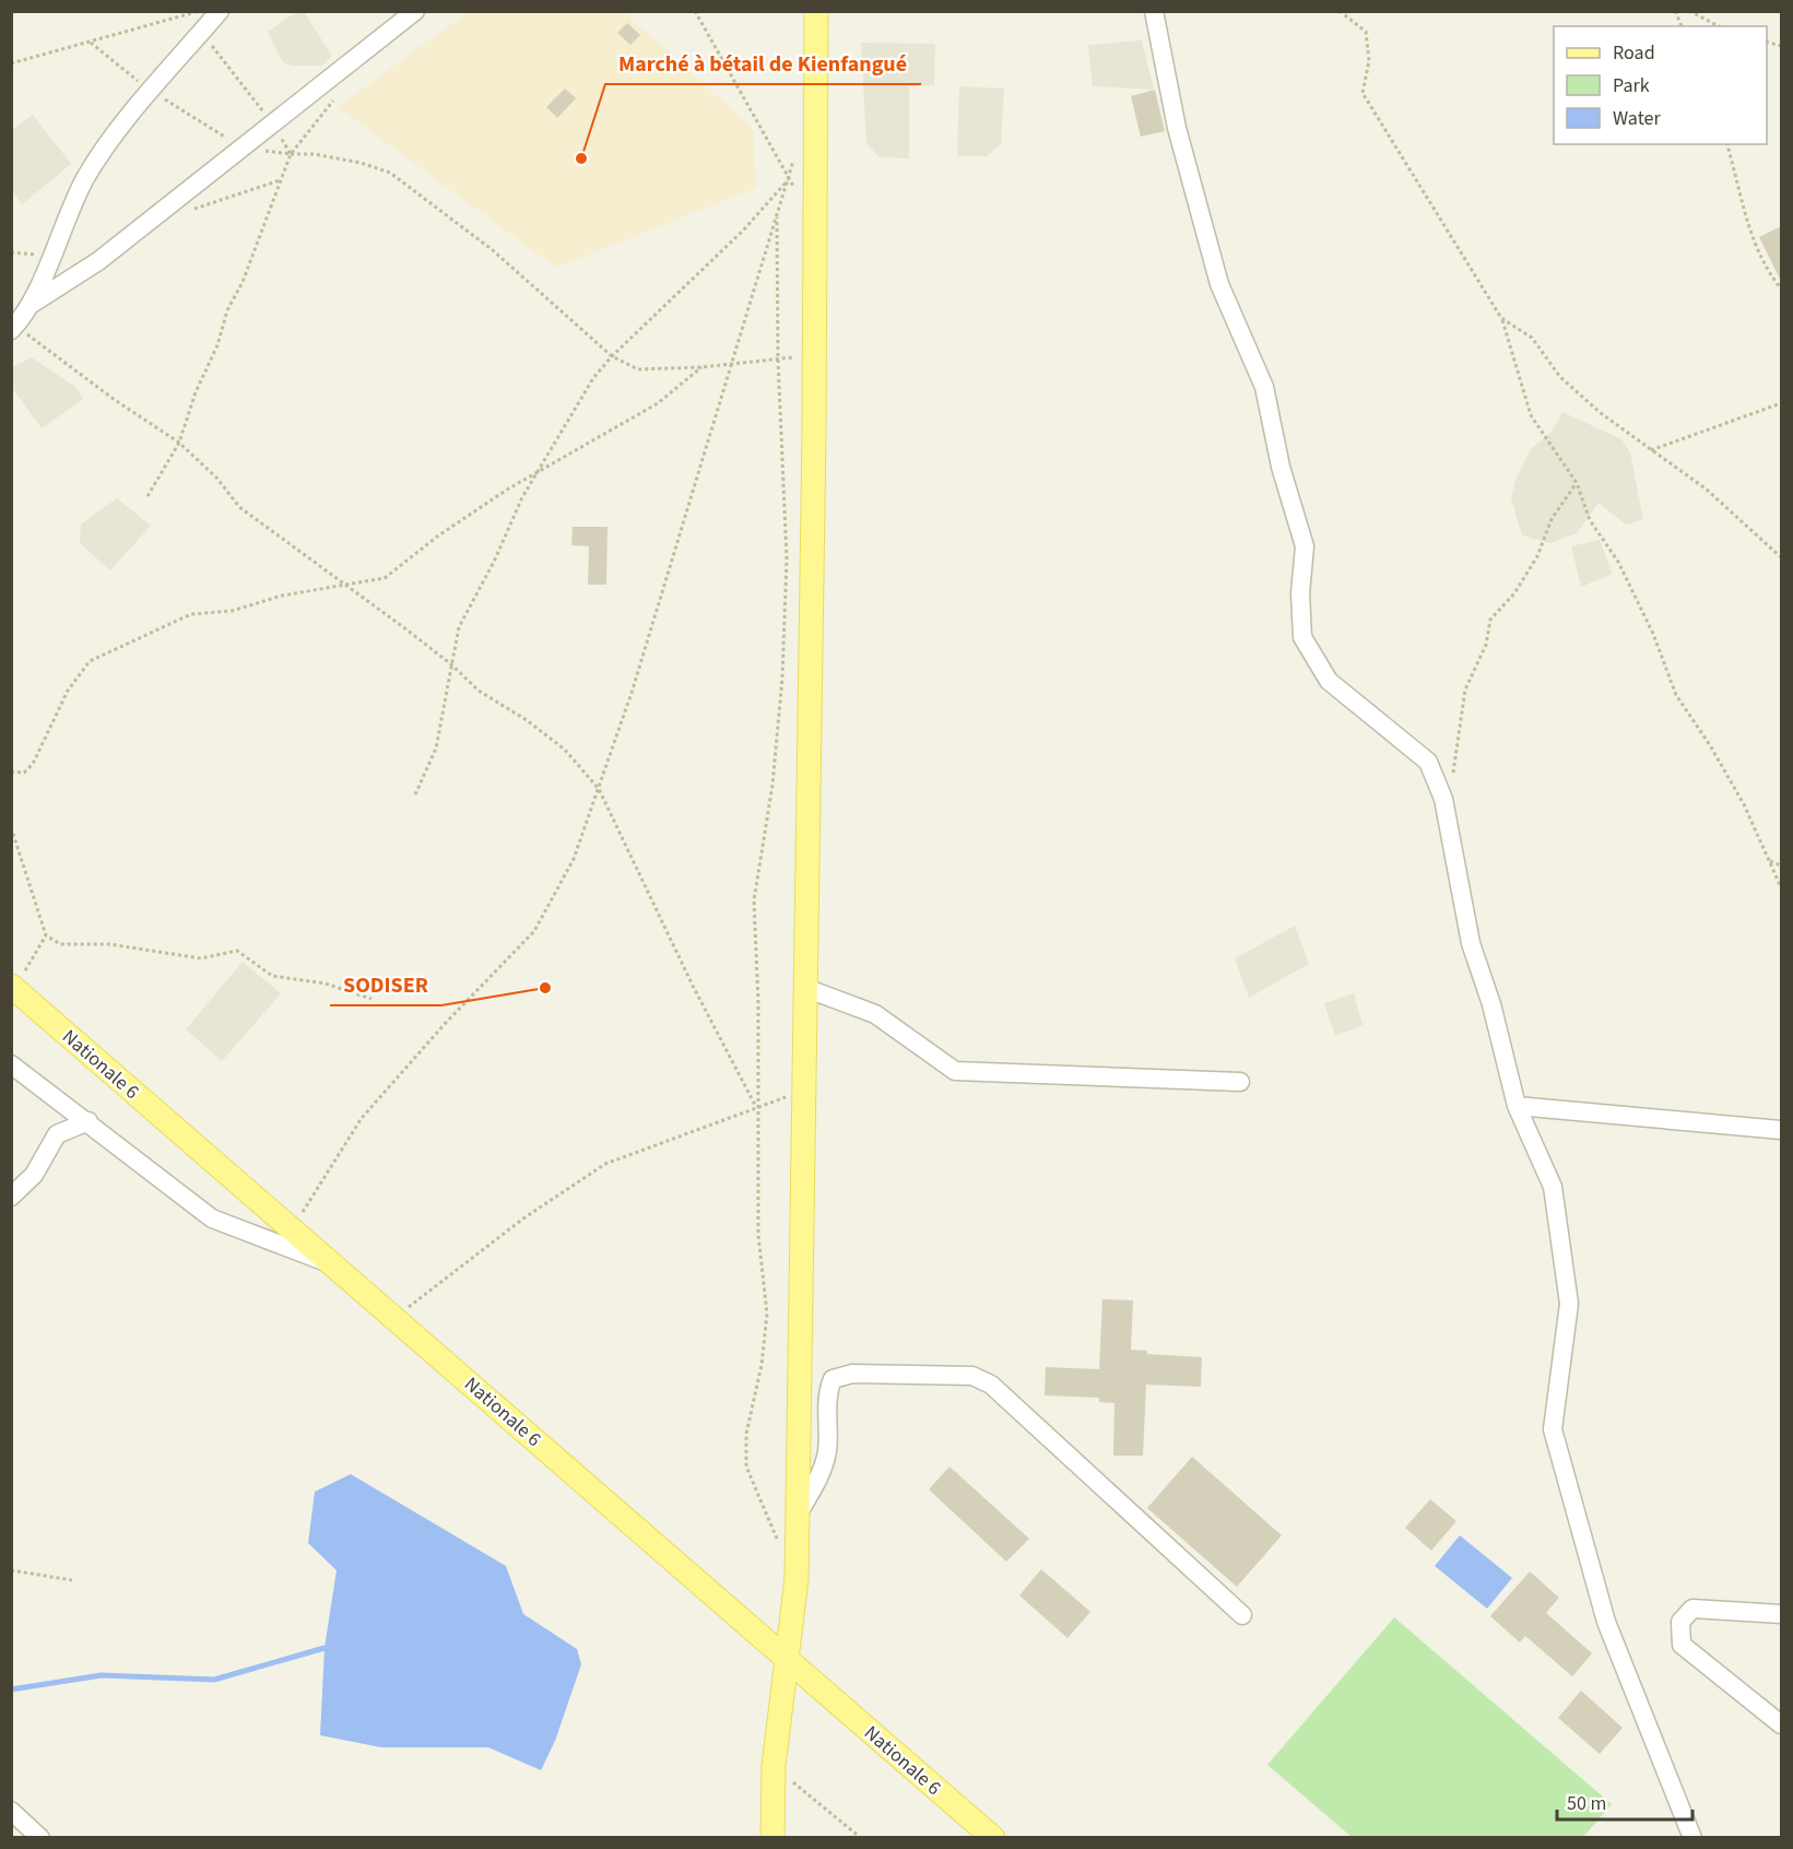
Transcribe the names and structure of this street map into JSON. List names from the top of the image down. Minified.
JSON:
{"streets":{"main road":["Nationale 6"]},"places":["Marché à bétail de Kienfangué","SODISER"],"legend":["Road","Park","Water"],"scale_bar":"50 m"}
